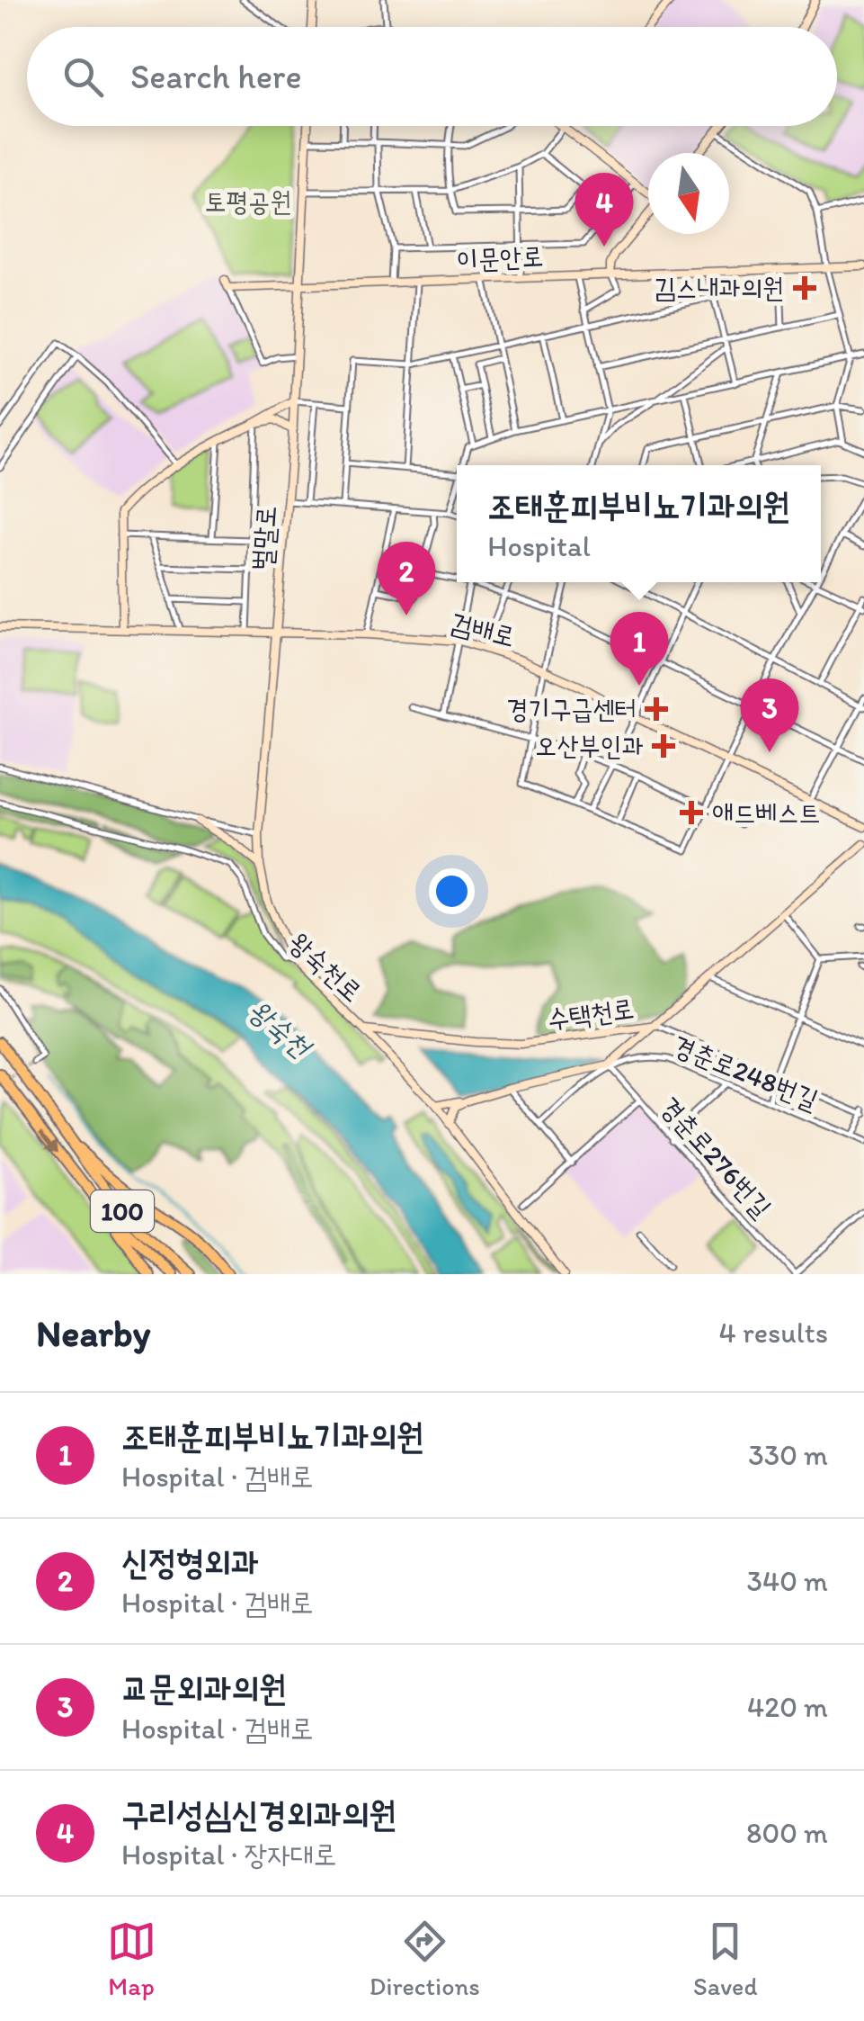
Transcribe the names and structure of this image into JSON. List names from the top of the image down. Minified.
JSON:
{"streets":{"highway":["100"],"street":["이문안로","벌말로","검배로","왕숙천로","수택천로","경춘로248번길","경춘로276번길"]},"crossings":[["이문안로","벌말로"],["벌말로","검배로"],["벌말로","왕숙천로"],["왕숙천로","수택천로"],["경춘로248번길","경춘로276번길"]],"water":["왕숙천"],"parks":["토평공원"],"places":{"health":["김스내과의원","경기구급센터","오산부인과","애드베스트"]},"north":"bottom","page":{"search":"Search here","pins":["4","2","1","3"],"popup":["조태훈피부비뇨기과의원","Hospital"],"heading":["Nearby","4 results"],"list":[{"mark":"1","name":"조태훈피부비뇨기과의원","note":"Hospital · 검배로","value":"330 m"},{"mark":"2","name":"신정형외과","note":"Hospital · 검배로","value":"340 m"},{"mark":"3","name":"교문외과의원","note":"Hospital · 검배로","value":"420 m"},{"mark":"4","name":"구리성심신경외과의원","note":"Hospital · 장자대로","value":"800 m"}],"nav":["Map","Directions","Saved"]}}
